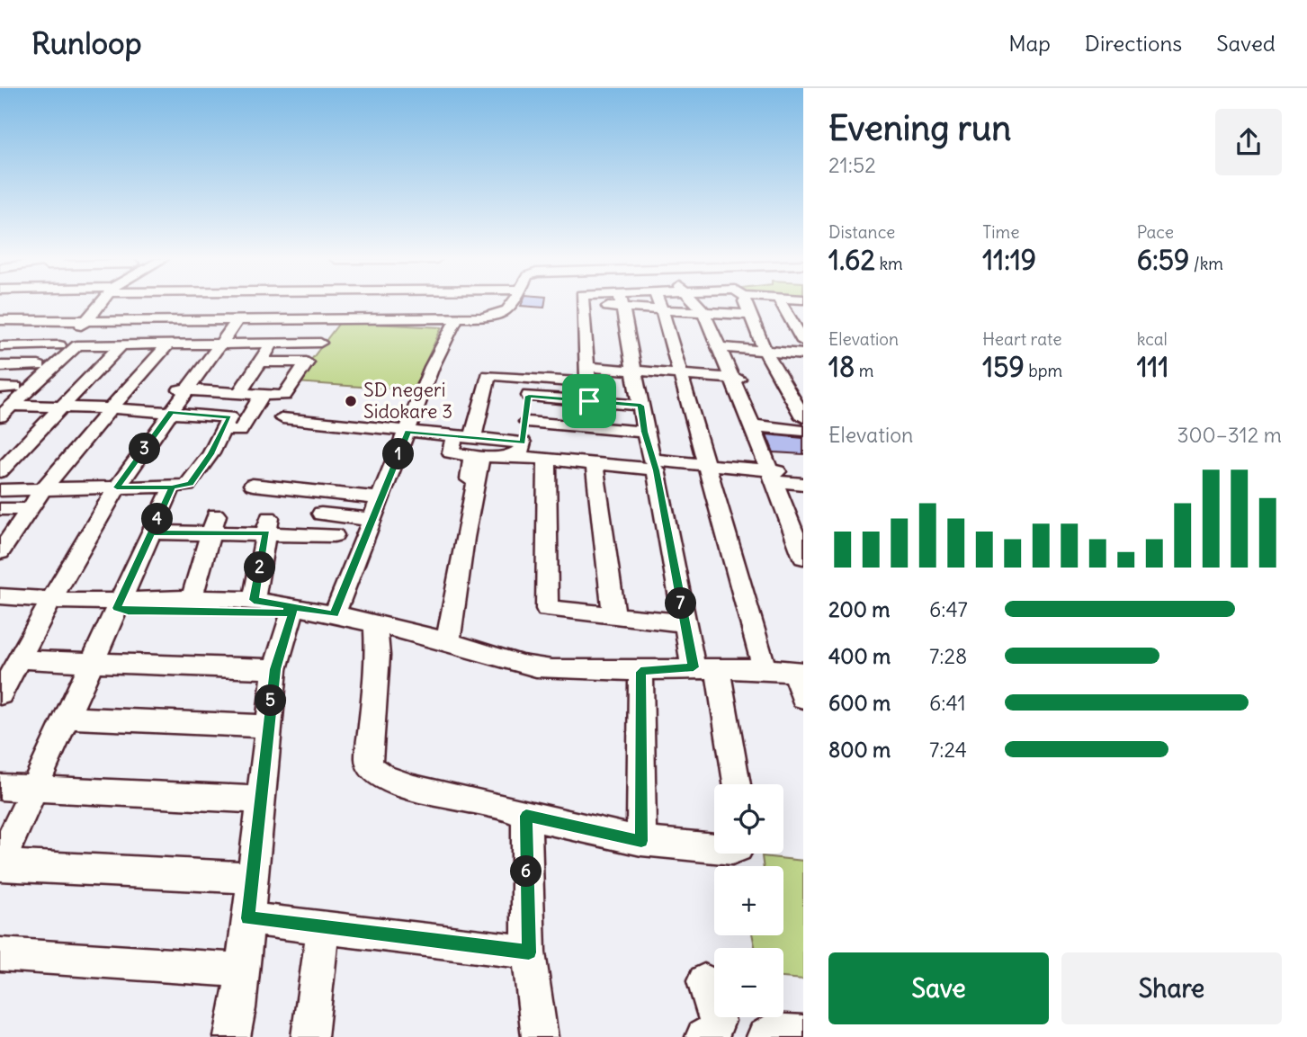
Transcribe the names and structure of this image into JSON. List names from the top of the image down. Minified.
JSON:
{"places":["SD negeri Sidokare 3"],"page":{"header":"Runloop","nav":["Map","Directions","Saved"],"heading":["Evening run","21:52"],"stats":[["Distance","1.62 km"],["Time","11:19"],["Pace","6:59 /km"],["Elevation","18 m"],["Heart rate","159 bpm"],["kcal","111"]],"chart":["Elevation","300–312 m"],"pins":["3","1","4","2","7","5","6"],"list":[{"name":"200 m","note":"6:47"},{"name":"400 m","note":"7:28"},{"name":"600 m","note":"6:41"},{"name":"800 m","note":"7:24"}],"map_buttons":["+","−"],"buttons":["Save","Share"]}}
